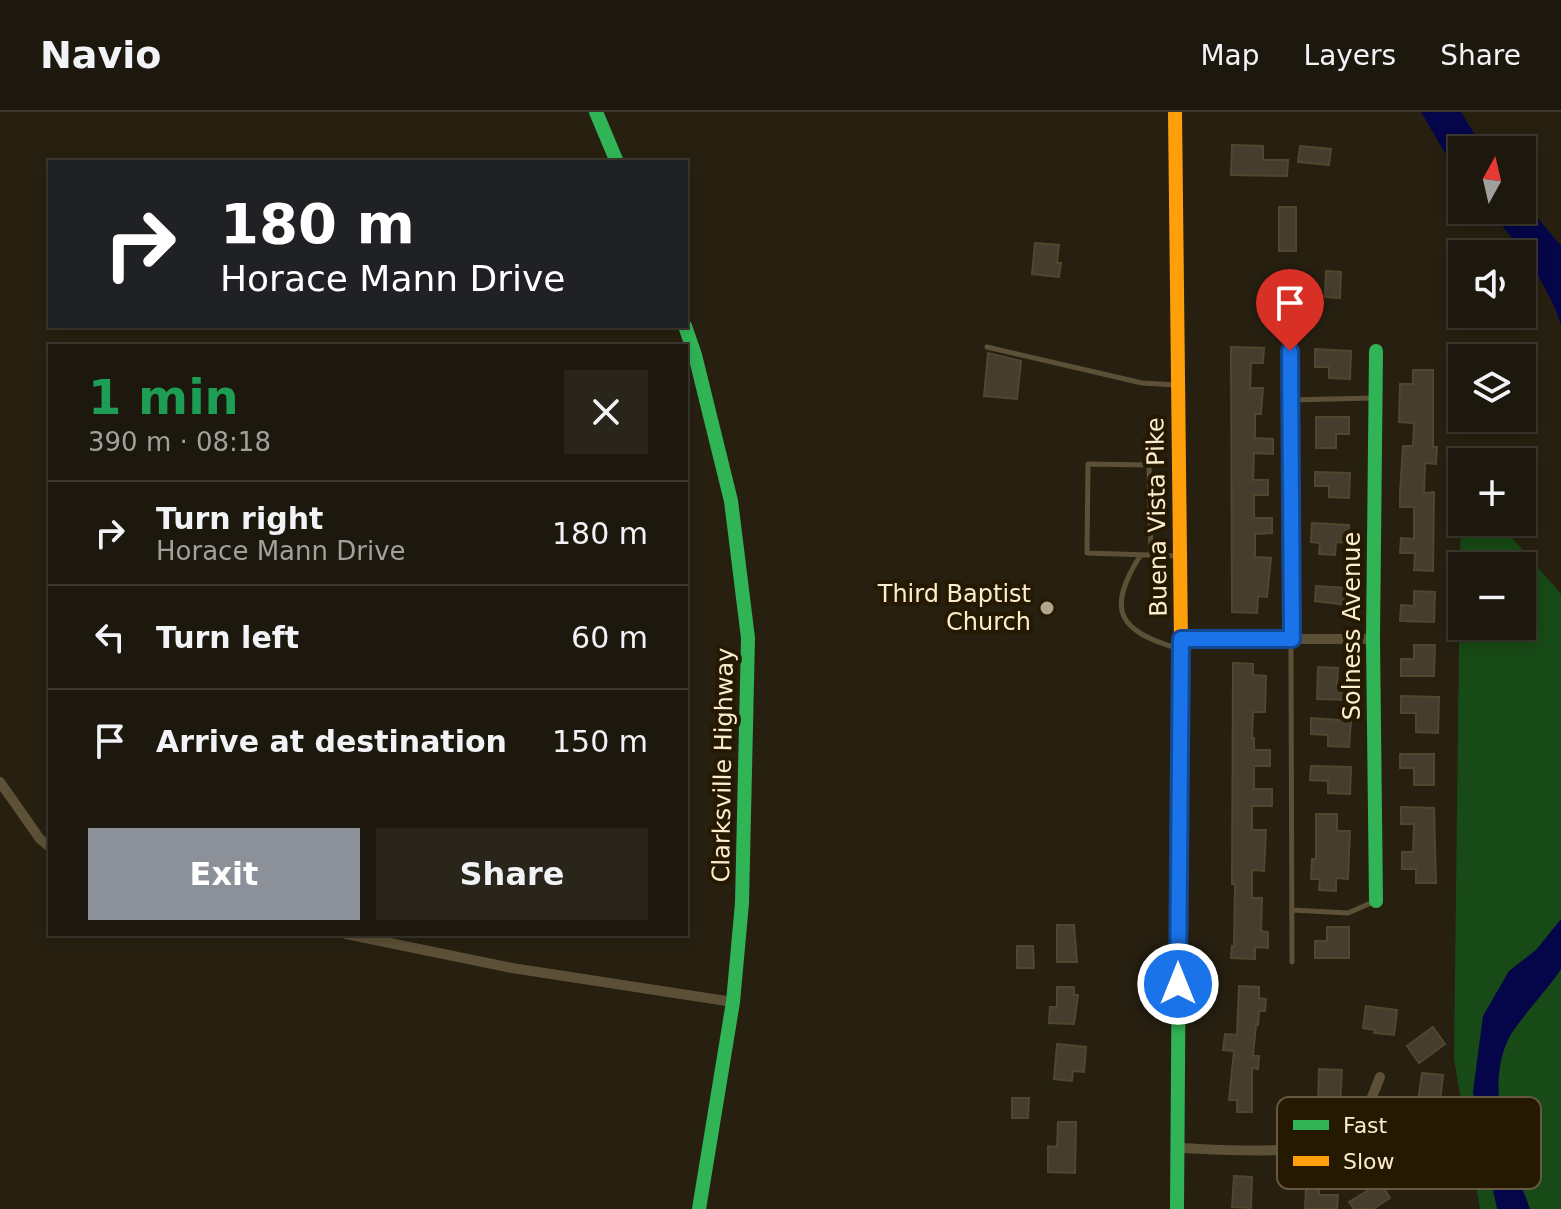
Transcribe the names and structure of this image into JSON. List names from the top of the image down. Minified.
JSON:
{"streets":{"main road":["Buena Vista Pike","Solness Avenue","Clarksville Highway"]},"places":["Third Baptist Church"],"legend":["Fast","Slow"],"north":"top","page":{"header":"Navio","nav":["Map","Layers","Share"],"map_buttons":["+","−"],"turn":["180 m","Horace Mann Drive"],"heading":["1 min","390 m · 08:18"],"list":[{"name":"Turn right","note":"Horace Mann Drive","value":"180 m"},{"name":"Turn left","value":"60 m"},{"name":"Arrive at destination","value":"150 m"}],"buttons":["Exit","Share"]}}
